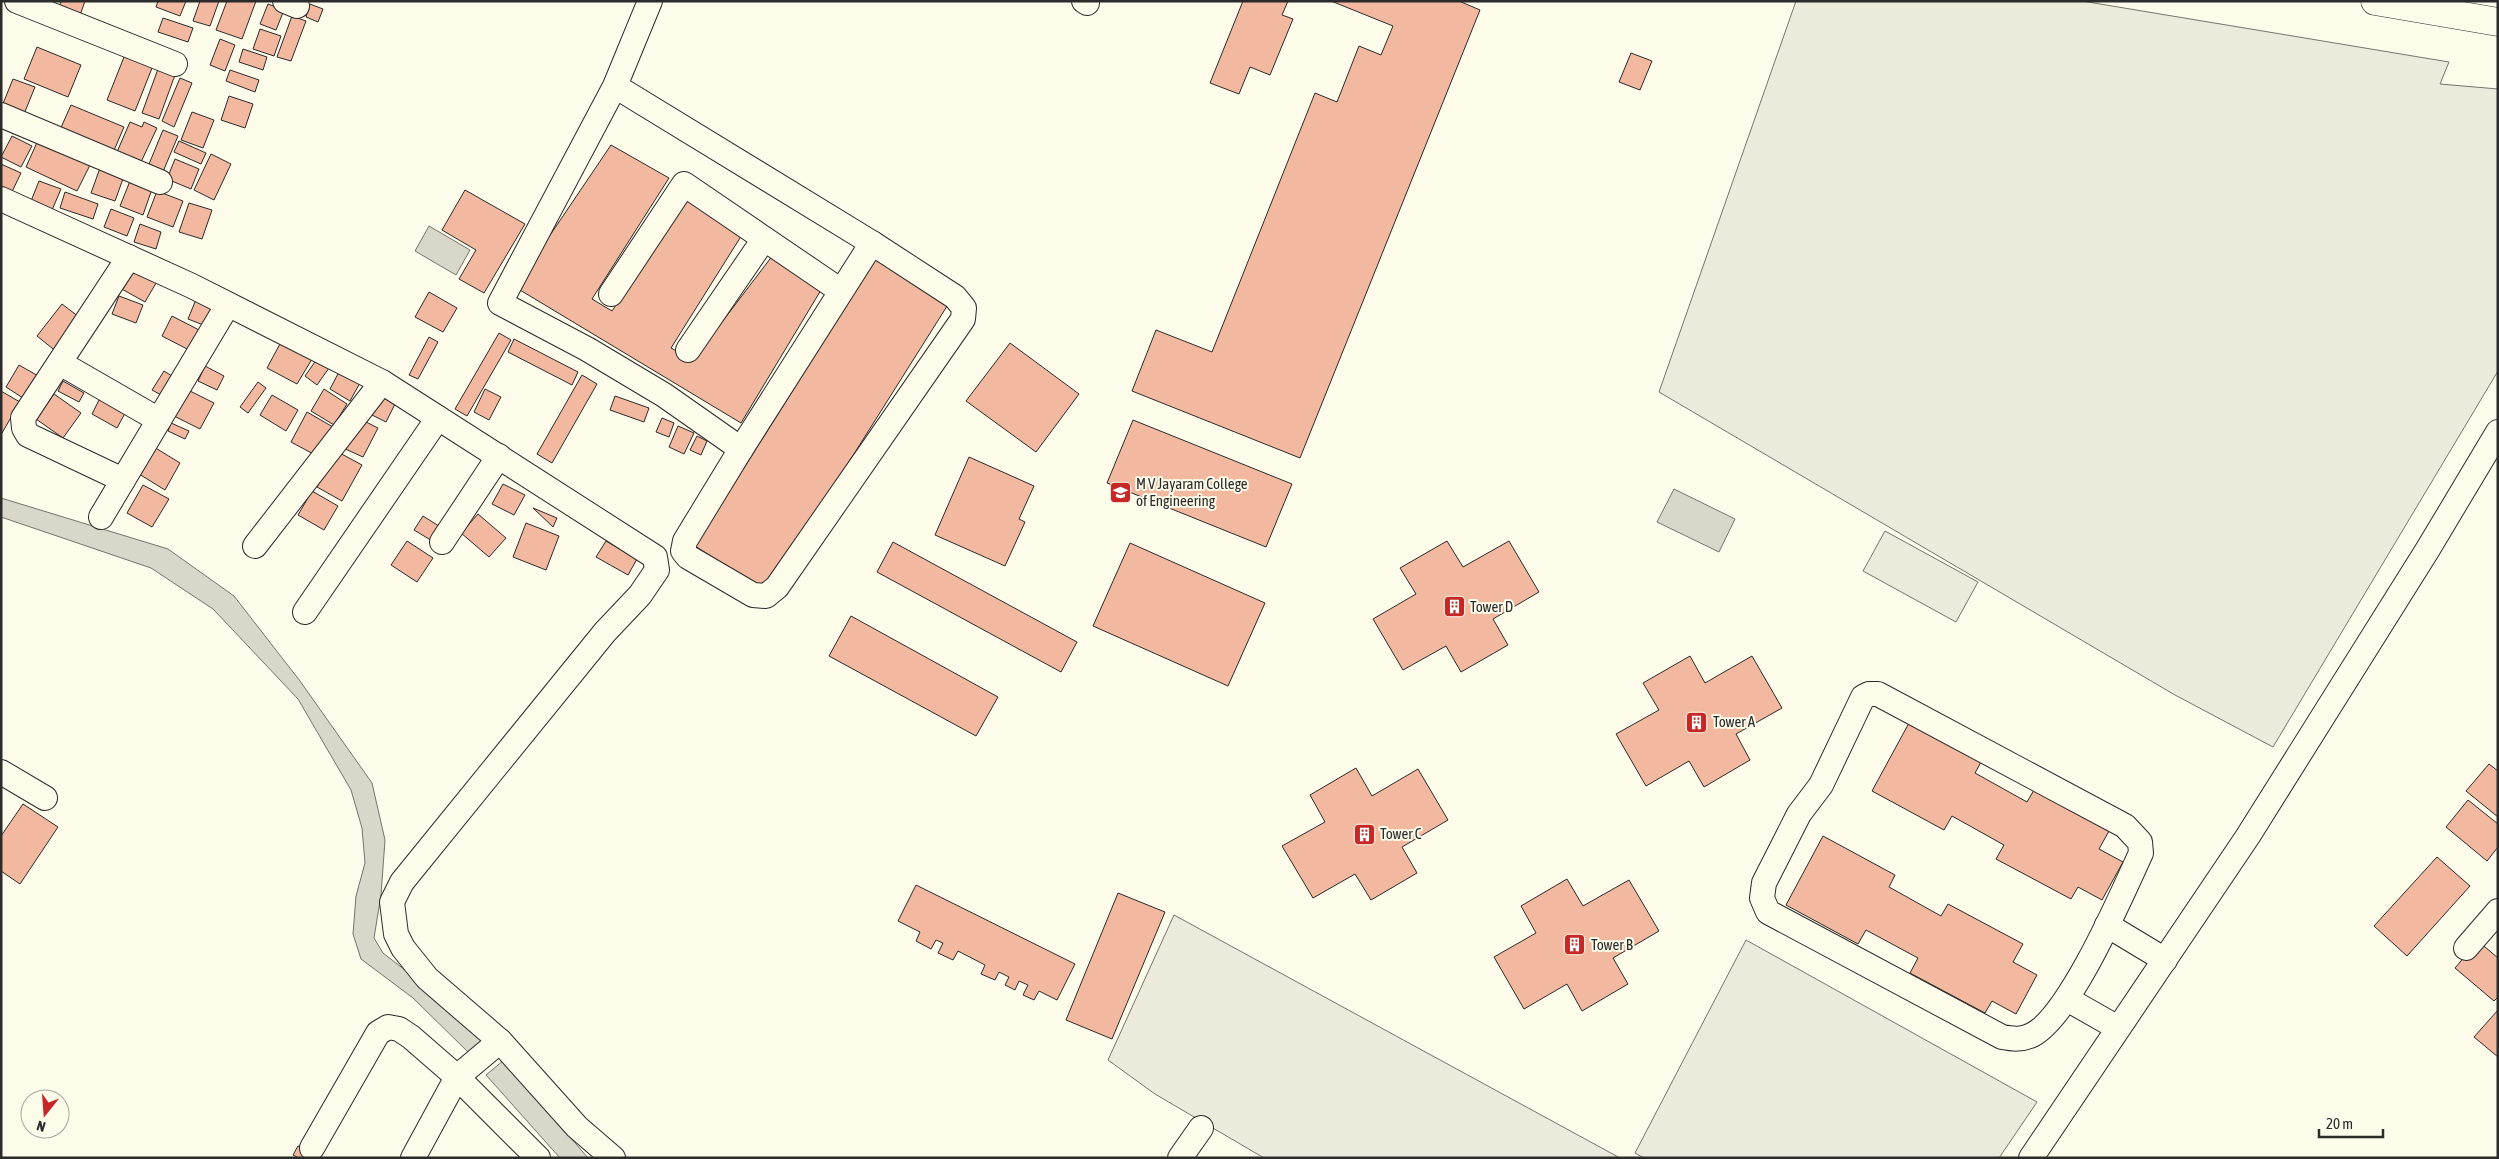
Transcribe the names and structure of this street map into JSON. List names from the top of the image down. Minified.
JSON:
{"places":{"school or university":["M V Jayaram College of Engineering"],"building":["Tower D","Tower A","Tower C","Tower B"]},"scale_bar":"20 m","north":"bottom"}
